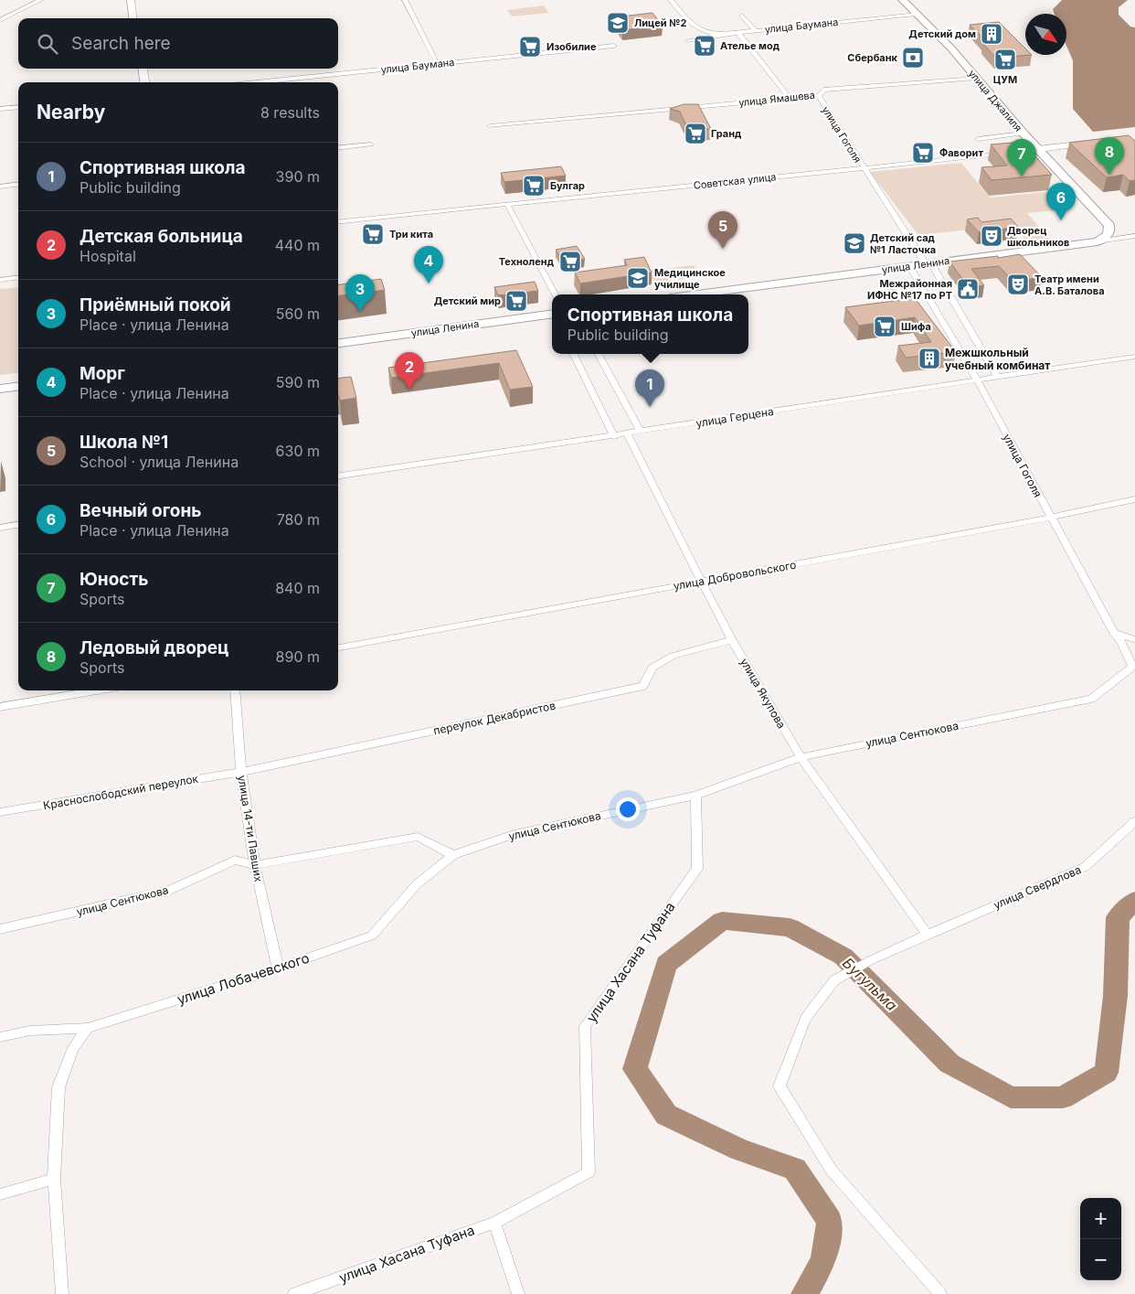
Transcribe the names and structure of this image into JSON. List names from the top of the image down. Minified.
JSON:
{"streets":{"main road":["улица Джалиля","улица Ленина"],"street":["улица Баумана","улица Ямашева","улица Гоголя","Советская улица","улица Герцена","улица Добровольского","улица Якупова","переулок Декабристов","улица Сентюкова","Краснослободский переулок","улица 14-ти Павших","улица Свердлова","улица Хасана Туфана","улица Лобачевского"]},"crossings":[["улица Баумана","улица Джалиля"],["улица Ямашева","улица Джалиля"],["улица Ямашева","улица Гоголя"],["улица Джалиля","улица Ленина"],["улица Гоголя","Советская улица"],["улица Гоголя","улица Ленина"],["улица Гоголя","улица Герцена"],["улица Гоголя","улица Добровольского"],["улица Гоголя","улица Сентюкова"],["улица Герцена","улица Якупова"],["улица Добровольского","улица Якупова"],["улица Якупова","переулок Декабристов"],["улица Якупова","улица Сентюкова"],["улица Якупова","улица Свердлова"],["переулок Декабристов","Краснослободский переулок"],["переулок Декабристов","улица 14-ти Павших"],["улица Сентюкова","улица 14-ти Павших"],["улица Сентюкова","улица Хасана Туфана"],["улица Сентюкова","улица Лобачевского"],["Краснослободский переулок","улица 14-ти Павших"],["улица 14-ти Павших","улица Лобачевского"]],"water":["Бугульма"],"places":{"school or university":["Лицей №2","Детский сад №1 Ласточка","Медицинское училище"],"building":["Детский дом","Межшкольный учебный комбинат"],"supermarket":["Ателье мод","Изобилие","ЦУМ","Гранд","Фаворит","Булгар","Три кита","Техноленд","Детский мир","Шифа"],"bank":["Сбербанк"],"theatre":["Дворец школьников","Театр имени А.В. Баталова"],"public building":["Межрайонная ИФНС №17 по РТ"]},"north":"bottom right","page":{"search":"Search here","heading":["Nearby","8 results"],"pins":["8","7","6","5","4","3","2","1"],"list":[{"mark":"1","name":"Спортивная школа","note":"Public building","value":"390 m"},{"mark":"2","name":"Детская больница","note":"Hospital","value":"440 m"},{"mark":"3","name":"Приёмный покой","note":"Place · улица Ленина","value":"560 m"},{"mark":"4","name":"Морг","note":"Place · улица Ленина","value":"590 m"},{"mark":"5","name":"Школа №1","note":"School · улица Ленина","value":"630 m"},{"mark":"6","name":"Вечный огонь","note":"Place · улица Ленина","value":"780 m"},{"mark":"7","name":"Юность","note":"Sports","value":"840 m"},{"mark":"8","name":"Ледовый дворец","note":"Sports","value":"890 m"}],"popup":["Спортивная школа","Public building"],"map_buttons":["+","−"]}}
